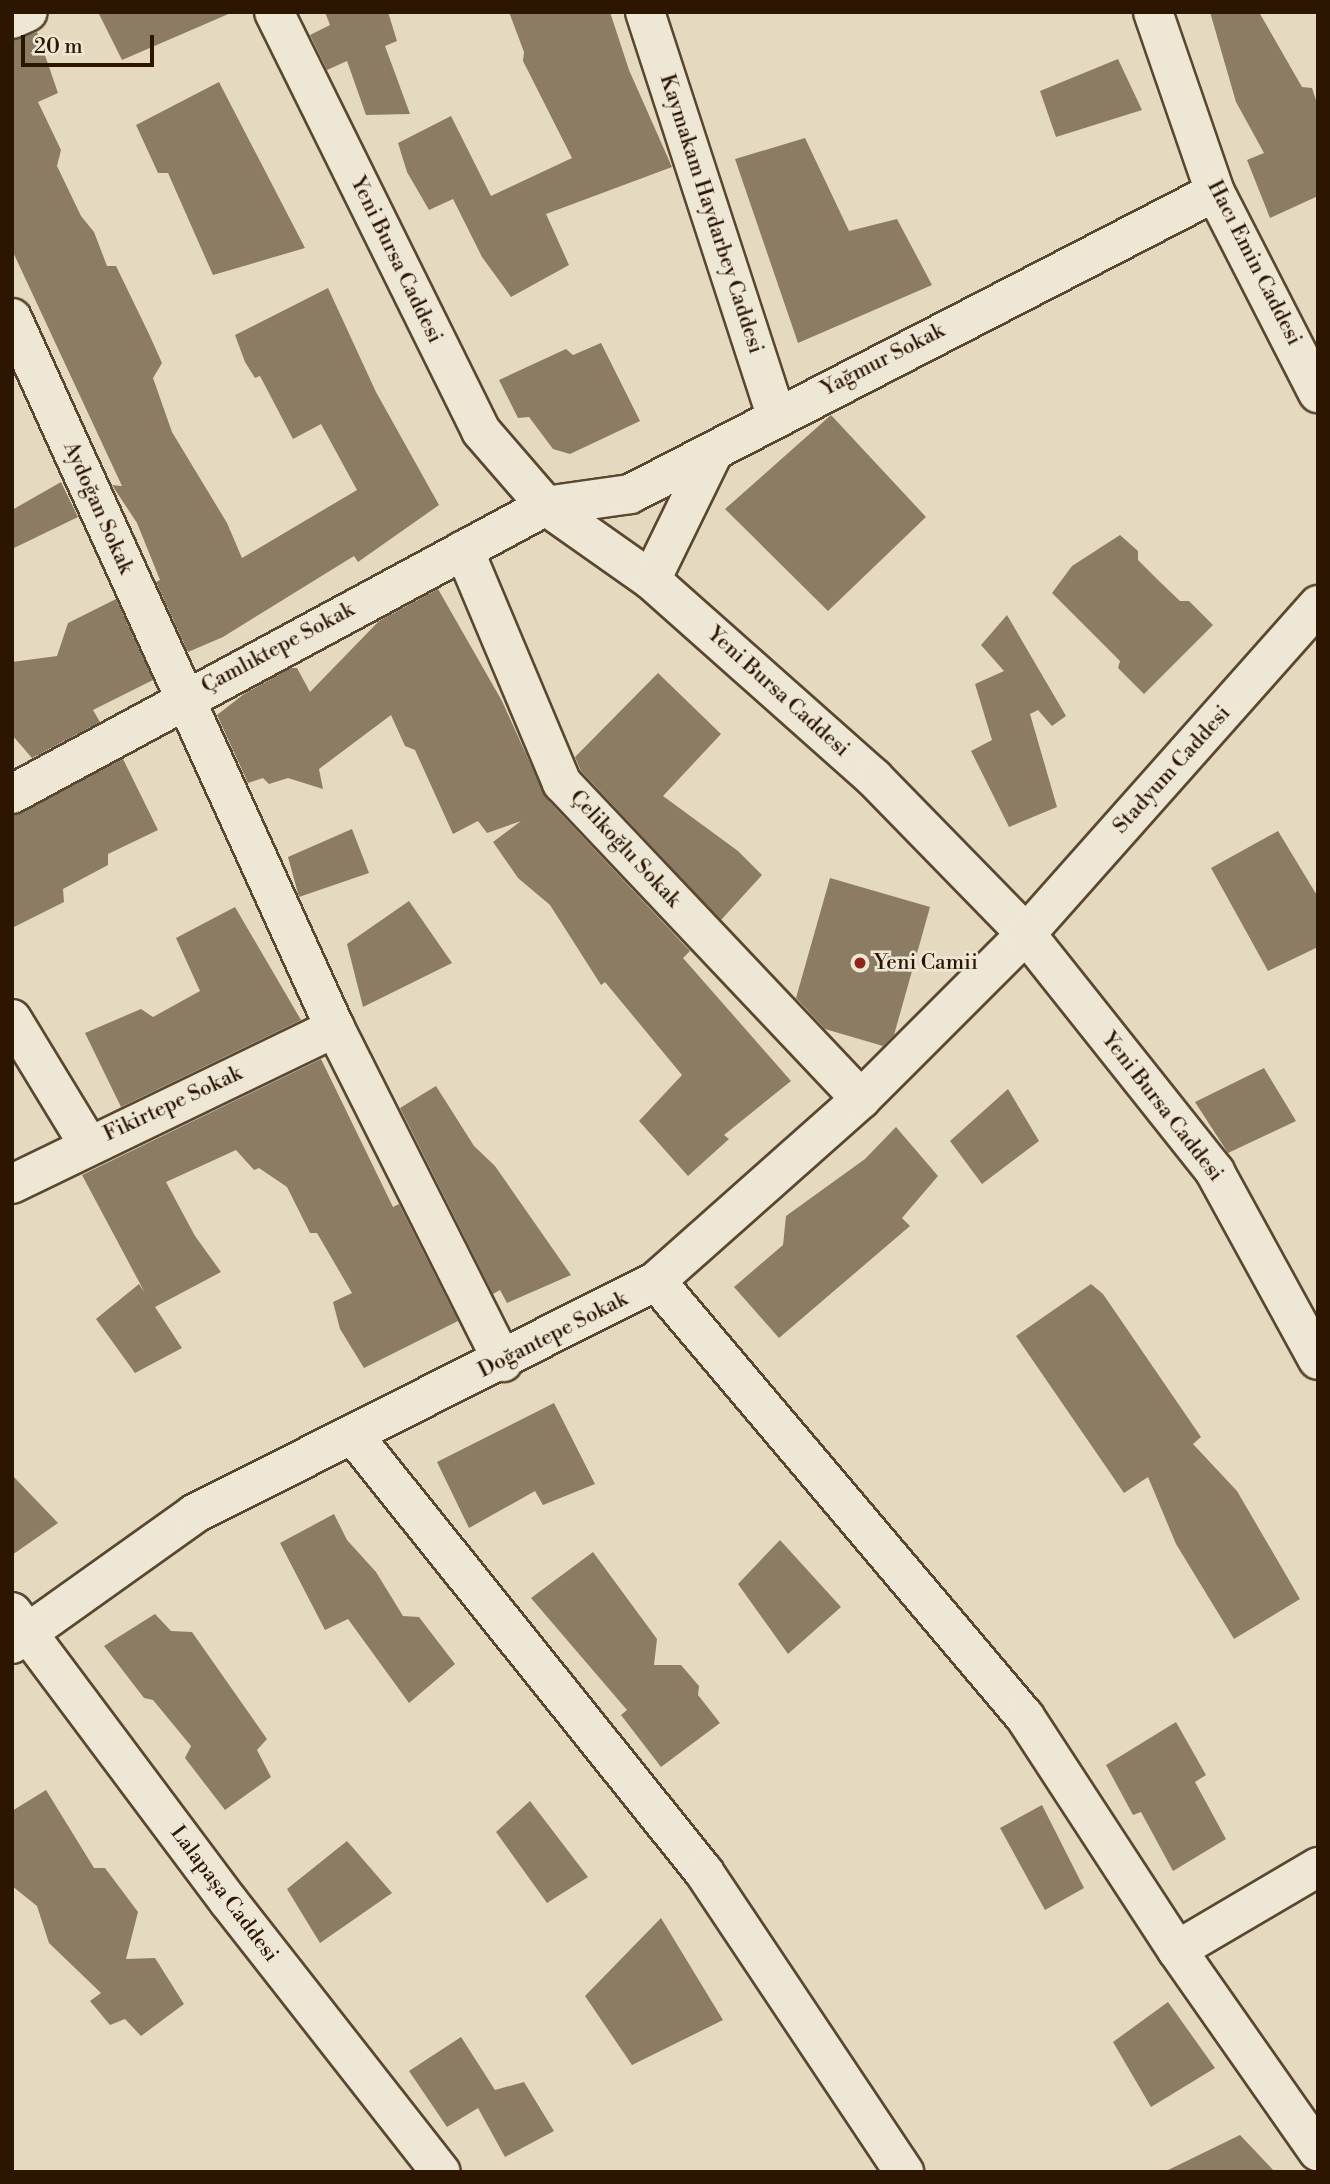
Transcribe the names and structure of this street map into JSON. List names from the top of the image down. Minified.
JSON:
{"streets":{"street":["Kaymakam Haydarbey Caddesi","Yeni Bursa Caddesi","Hacı Emin Caddesi","Yağmur Sokak","Aydoğan Sokak","Çamlıktepe Sokak","Stadyum Caddesi","Çelikoğlu Sokak","Fikirtepe Sokak","Doğantepe Sokak","Lalapaşa Caddesi"]},"crossings":[["Kaymakam Haydarbey Caddesi","Yağmur Sokak"],["Yeni Bursa Caddesi","Yağmur Sokak"],["Yeni Bursa Caddesi","Çamlıktepe Sokak"],["Yeni Bursa Caddesi","Stadyum Caddesi"],["Yeni Bursa Caddesi","Doğantepe Sokak"],["Hacı Emin Caddesi","Yağmur Sokak"],["Yağmur Sokak","Çamlıktepe Sokak"],["Aydoğan Sokak","Çamlıktepe Sokak"],["Aydoğan Sokak","Fikirtepe Sokak"],["Aydoğan Sokak","Doğantepe Sokak"],["Çamlıktepe Sokak","Çelikoğlu Sokak"],["Stadyum Caddesi","Doğantepe Sokak"],["Çelikoğlu Sokak","Doğantepe Sokak"],["Doğantepe Sokak","Lalapaşa Caddesi"]],"places":["Yeni Camii"],"scale_bar":"20 m"}
